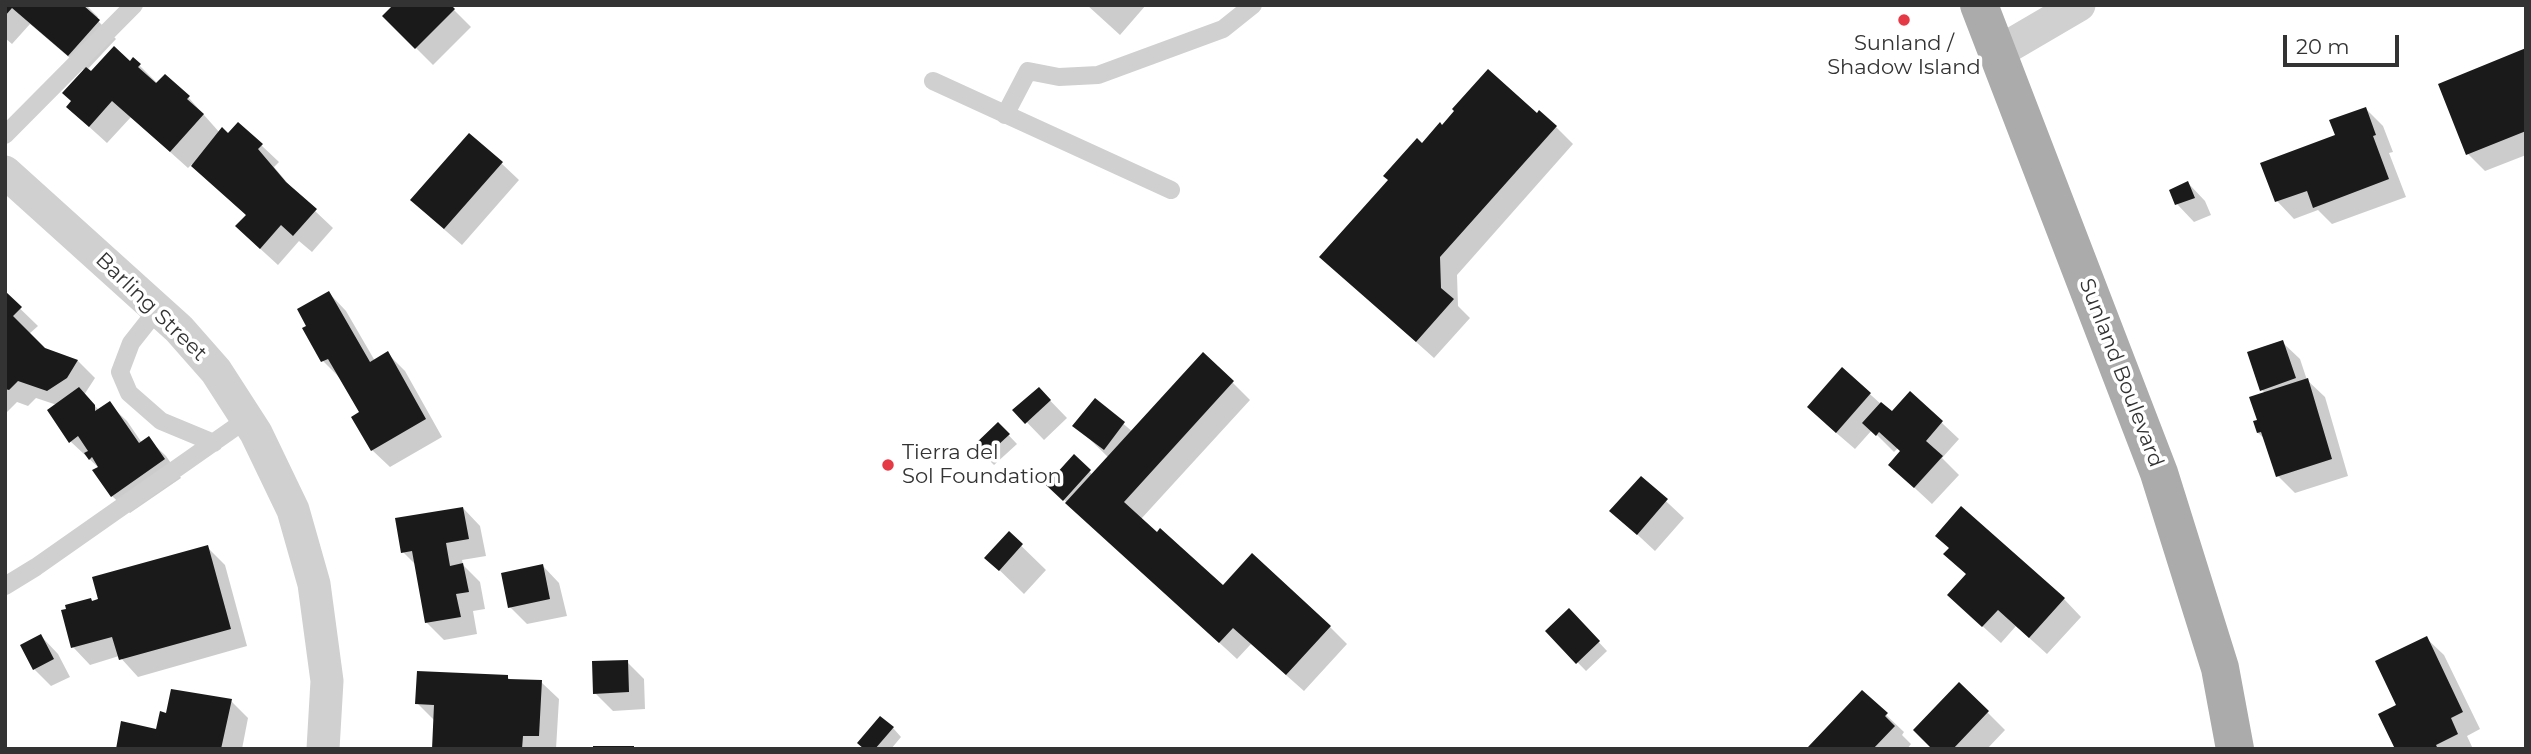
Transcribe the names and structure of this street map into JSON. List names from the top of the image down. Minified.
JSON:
{"streets":{"main road":["Sunland Boulevard"],"street":["Barling Street"]},"places":["Sunland / Shadow Island","Tierra del Sol Foundation"],"scale_bar":"20 m"}
